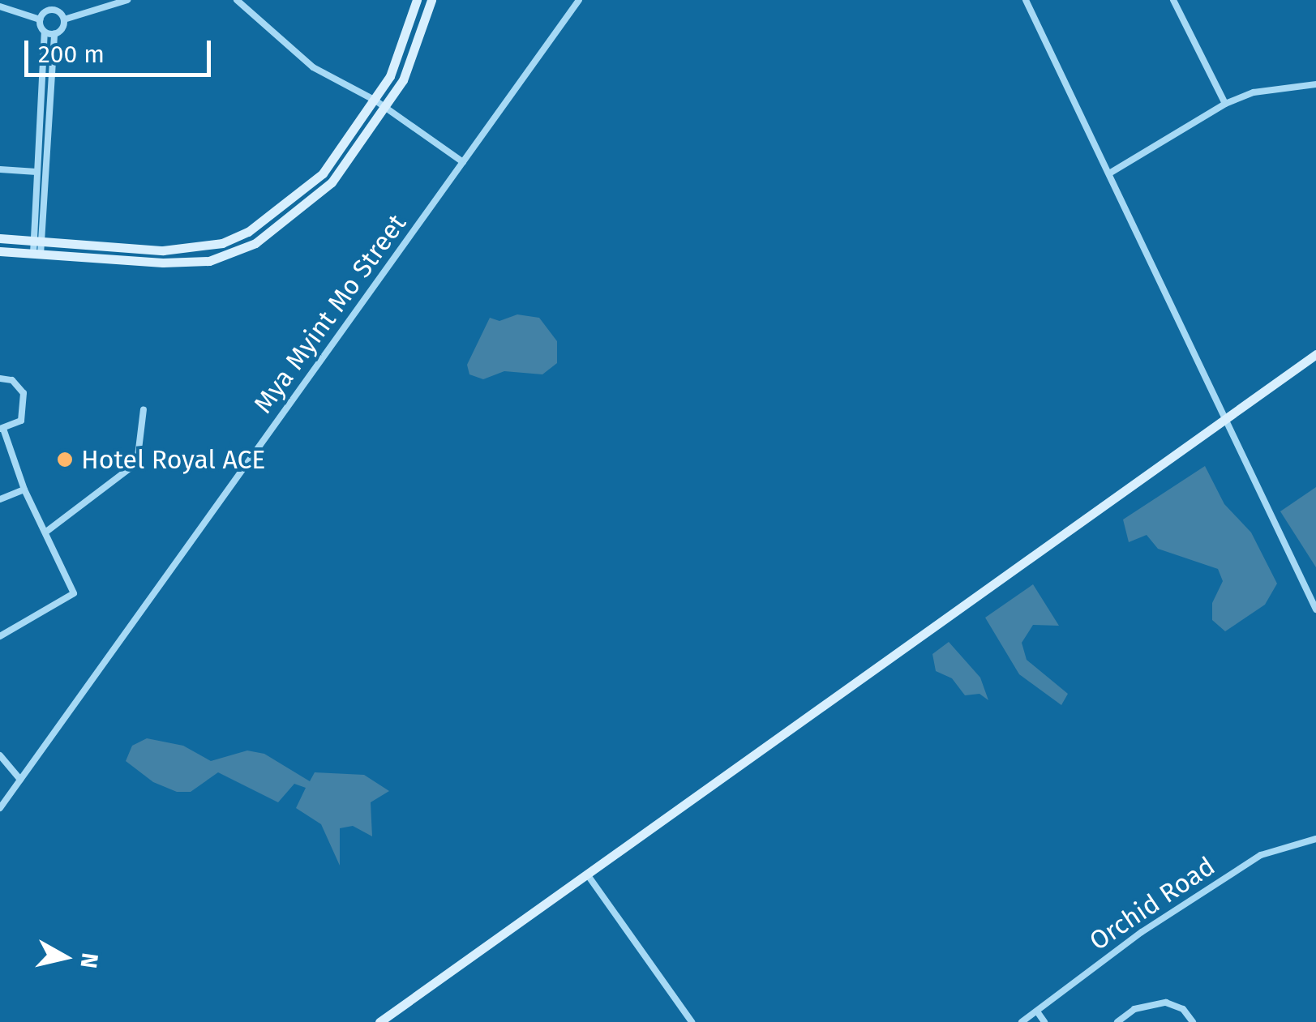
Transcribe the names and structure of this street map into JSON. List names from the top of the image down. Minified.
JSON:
{"streets":{"street":["Mya Myint Mo Street","Orchid Road"]},"places":["Hotel Royal ACE"],"scale_bar":"200 m","north":"right"}
